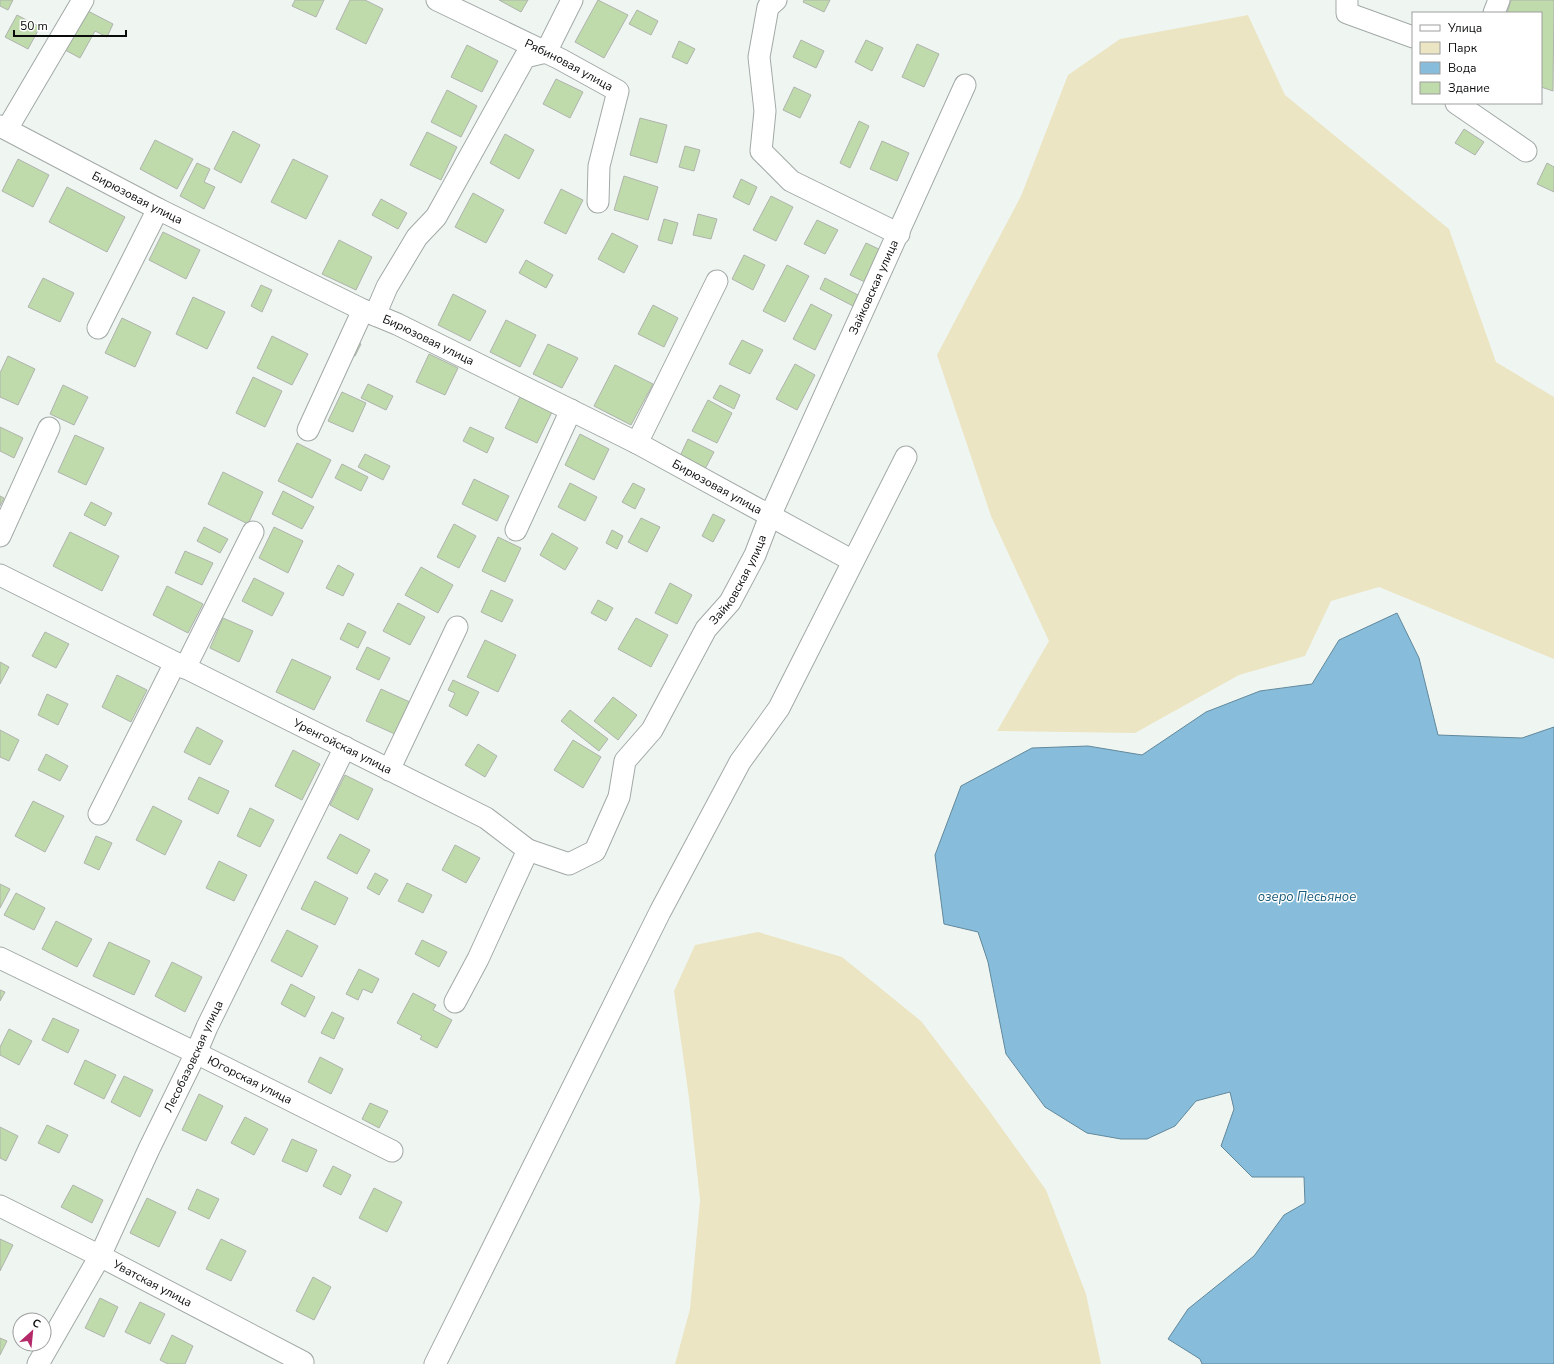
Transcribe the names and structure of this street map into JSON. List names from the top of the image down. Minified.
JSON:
{"streets":{"street":["Рябиновая улица","Бирюзовая улица","Зайковская улица","Уренгойская улица","Лесобазовская улица","Югорская улица","Уватская улица"]},"crossings":[["Бирюзовая улица","Зайковская улица"],["Зайковская улица","Уренгойская улица"],["Уренгойская улица","Лесобазовская улица"],["Лесобазовская улица","Югорская улица"],["Лесобазовская улица","Уватская улица"]],"water":["озеро Песьяное"],"legend":["Улица","Парк","Вода","Здание"],"scale_bar":"50 m","north":"top right"}
